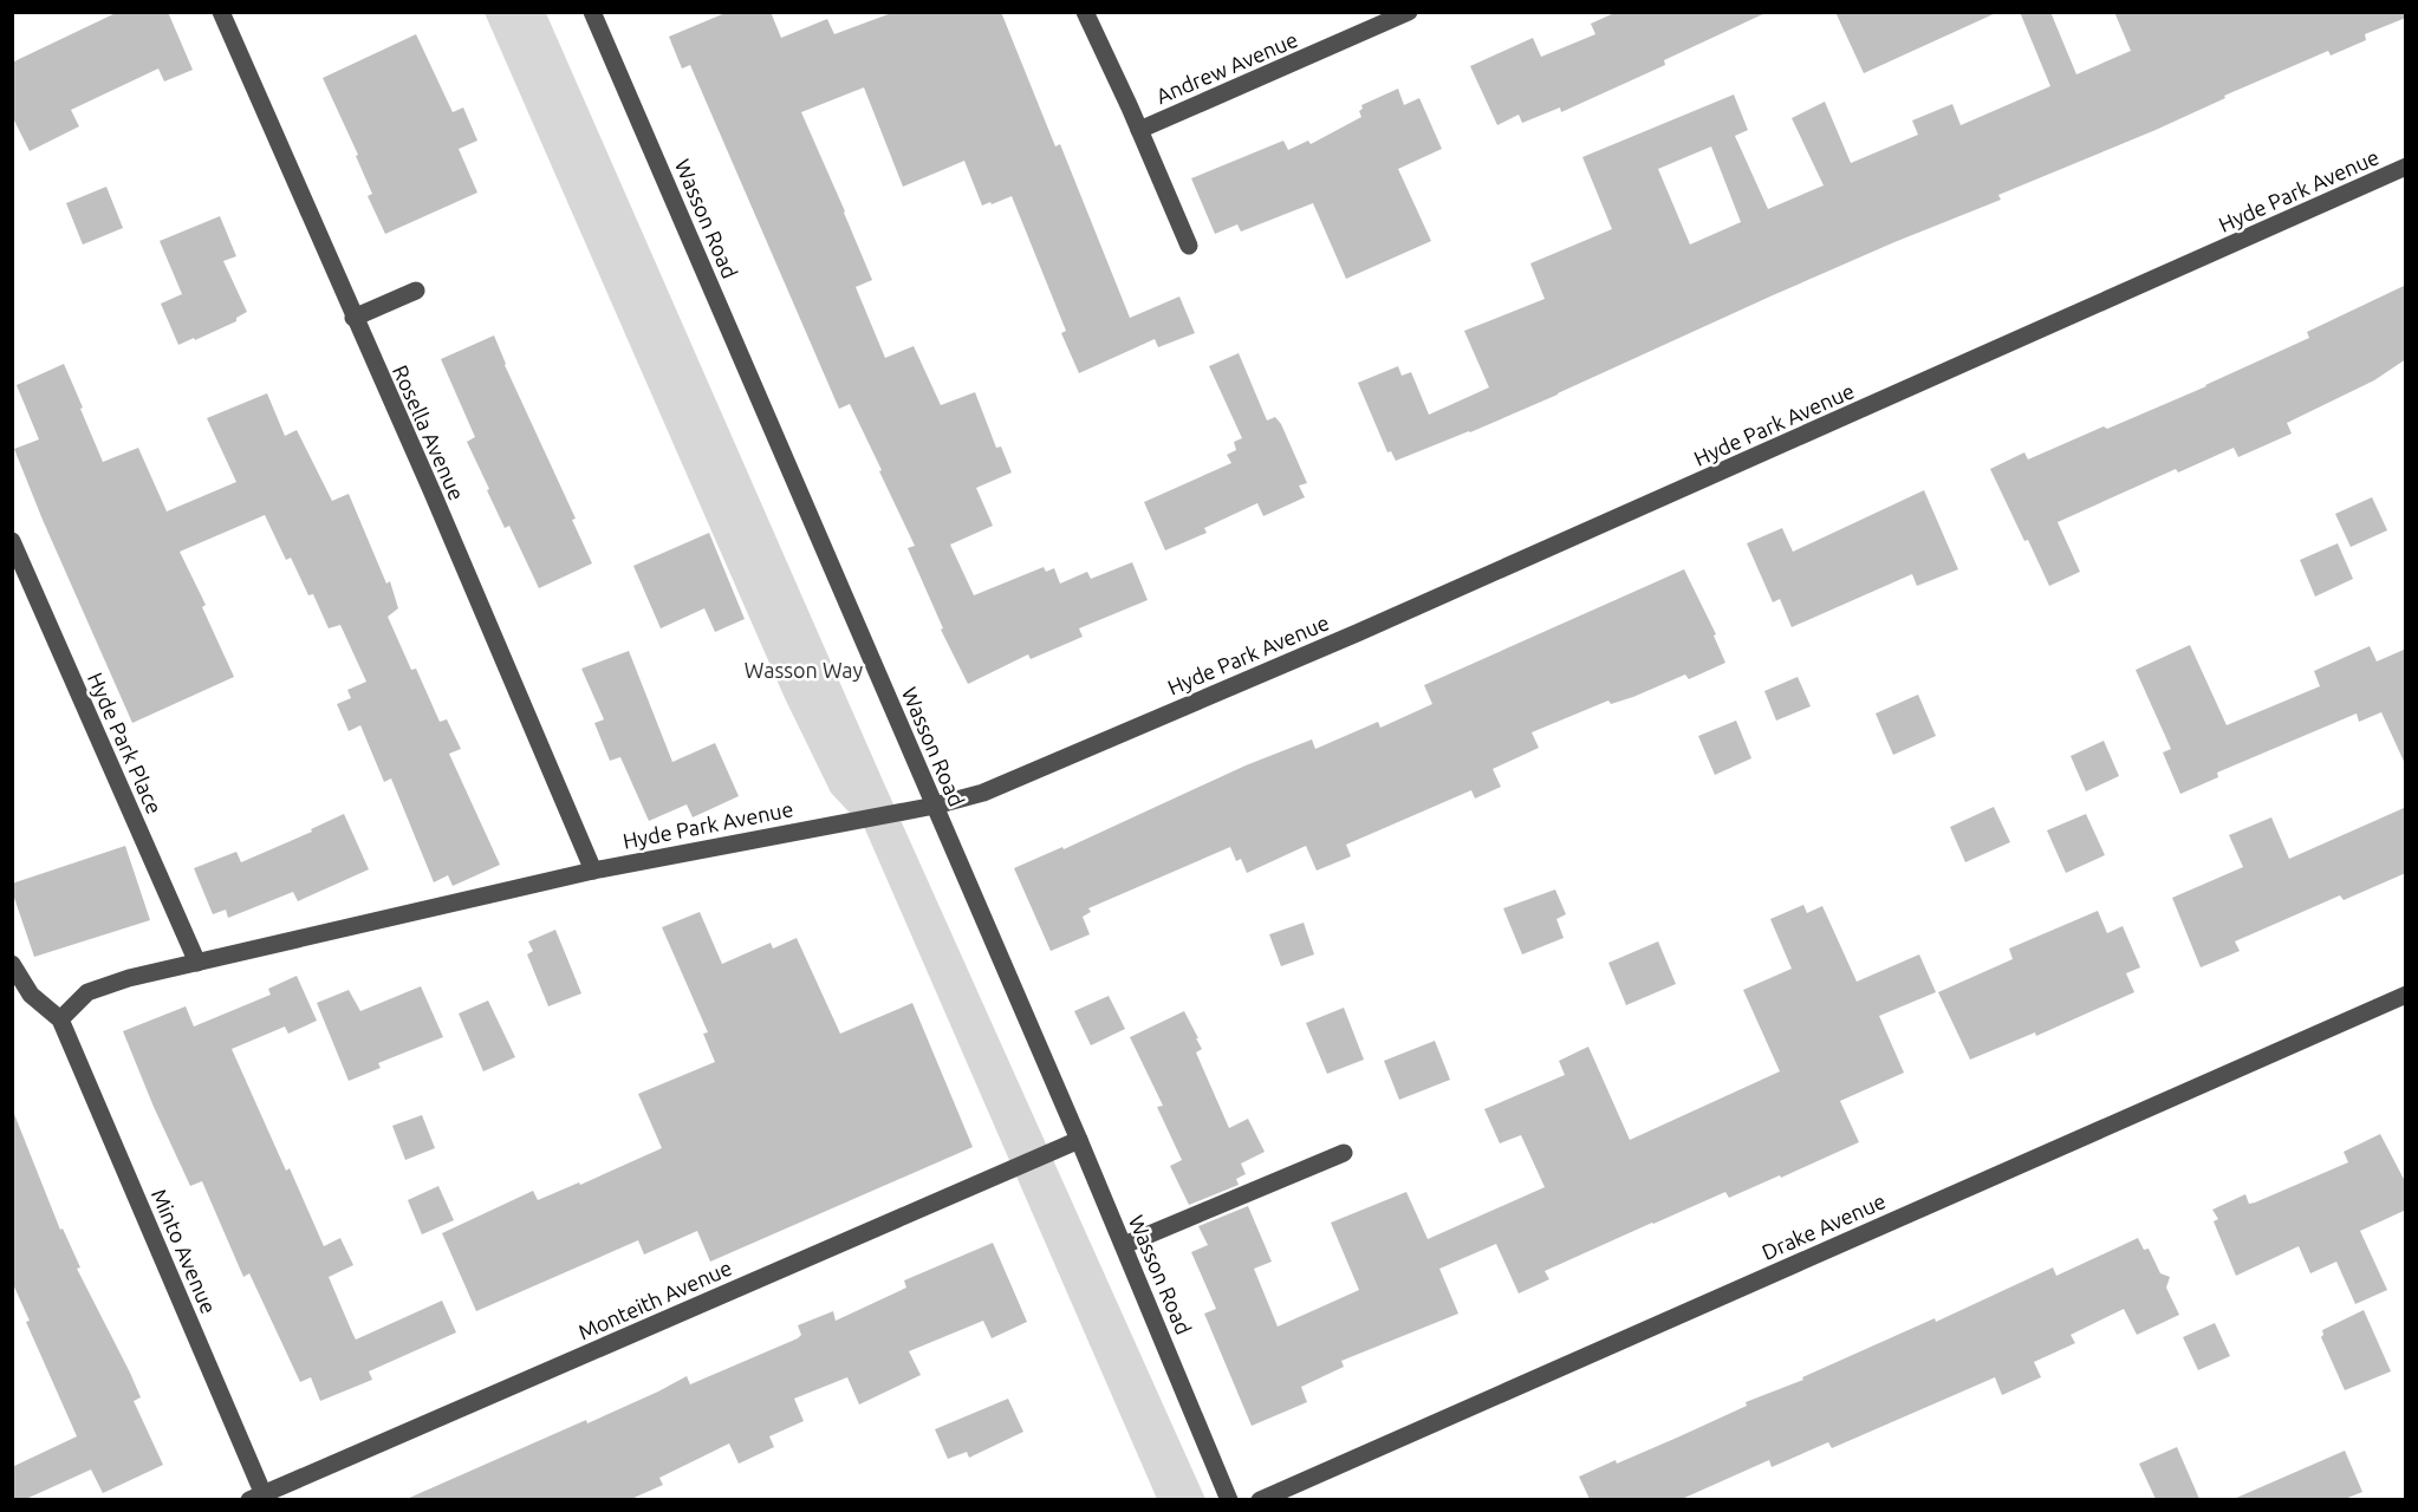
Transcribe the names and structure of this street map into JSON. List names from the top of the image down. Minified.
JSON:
{"streets":{"street":["Andrew Avenue","Hyde Park Avenue","Wasson Road","Rosella Avenue","Hyde Park Place","Drake Avenue","Minto Avenue","Monteith Avenue"]},"crossings":[["Hyde Park Avenue","Wasson Road"],["Hyde Park Avenue","Rosella Avenue"],["Hyde Park Avenue","Hyde Park Place"],["Hyde Park Avenue","Minto Avenue"],["Wasson Road","Monteith Avenue"],["Minto Avenue","Monteith Avenue"]],"parks":["Wasson Way"]}
